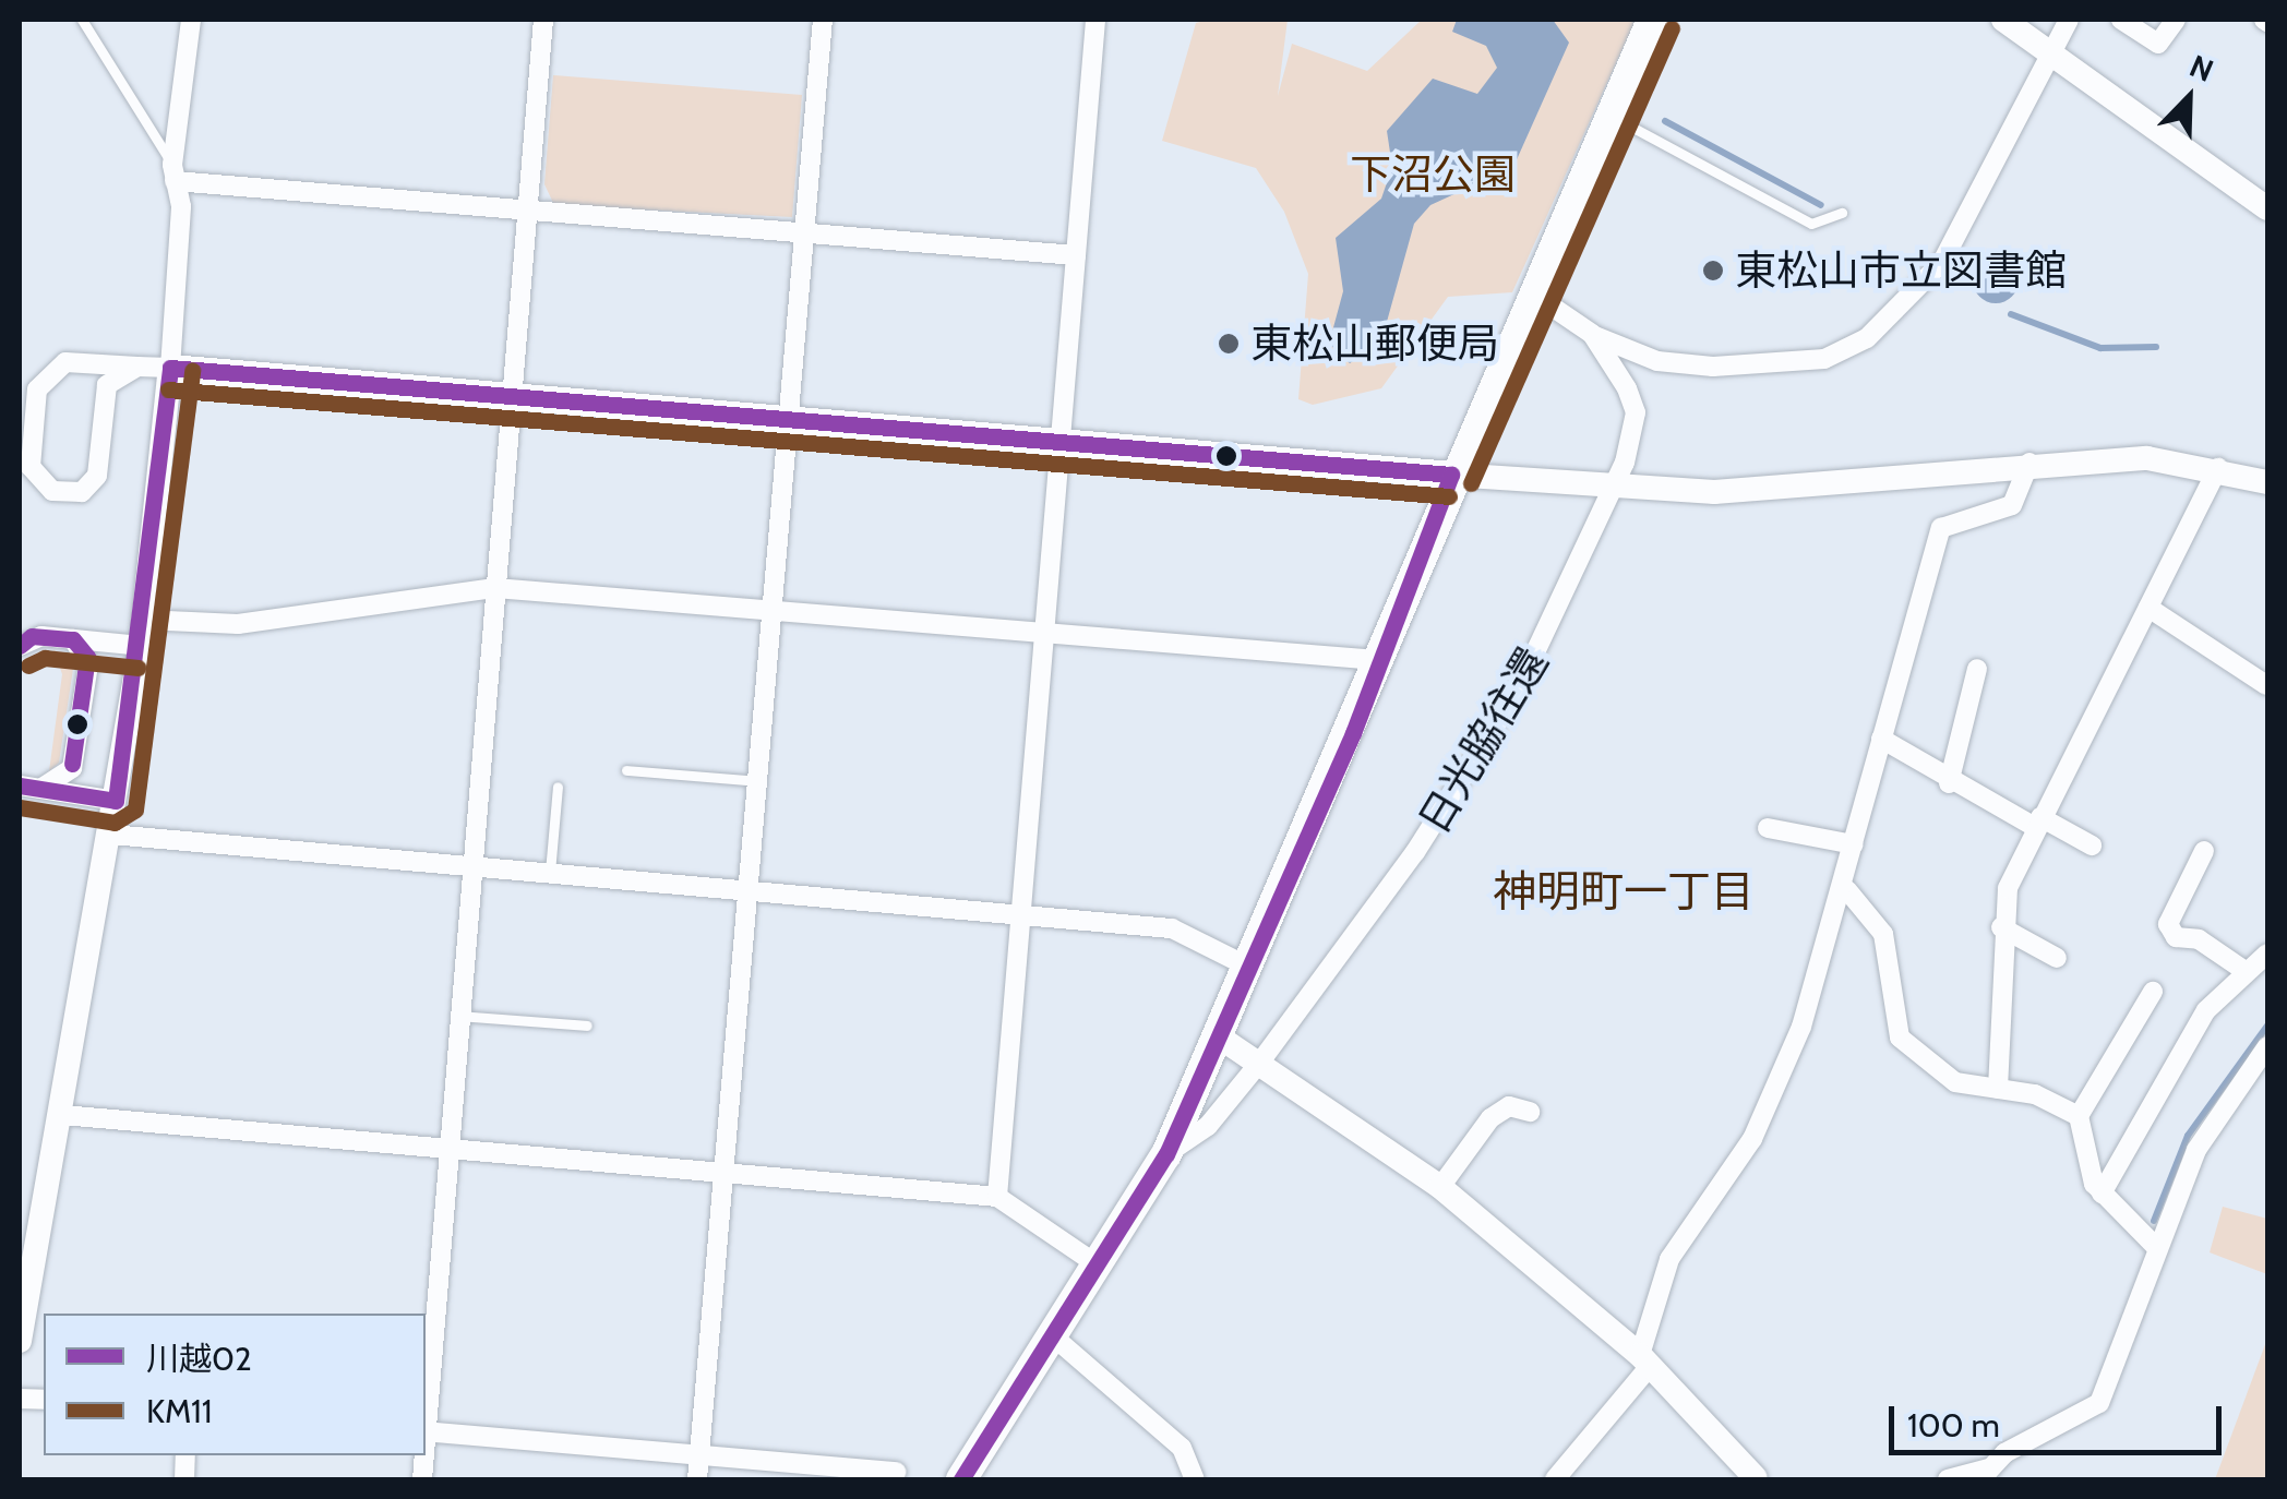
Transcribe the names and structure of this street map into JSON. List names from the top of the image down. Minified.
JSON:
{"streets":{"street":["日光脇往還"]},"districts":["神明町一丁目"],"parks":["下沼公園"],"places":["東松山市立図書館","東松山郵便局"],"lines":["transit line KM11","transit line 川越02"],"legend":["川越02","KM11"],"scale_bar":"100 m","north":"top right"}
